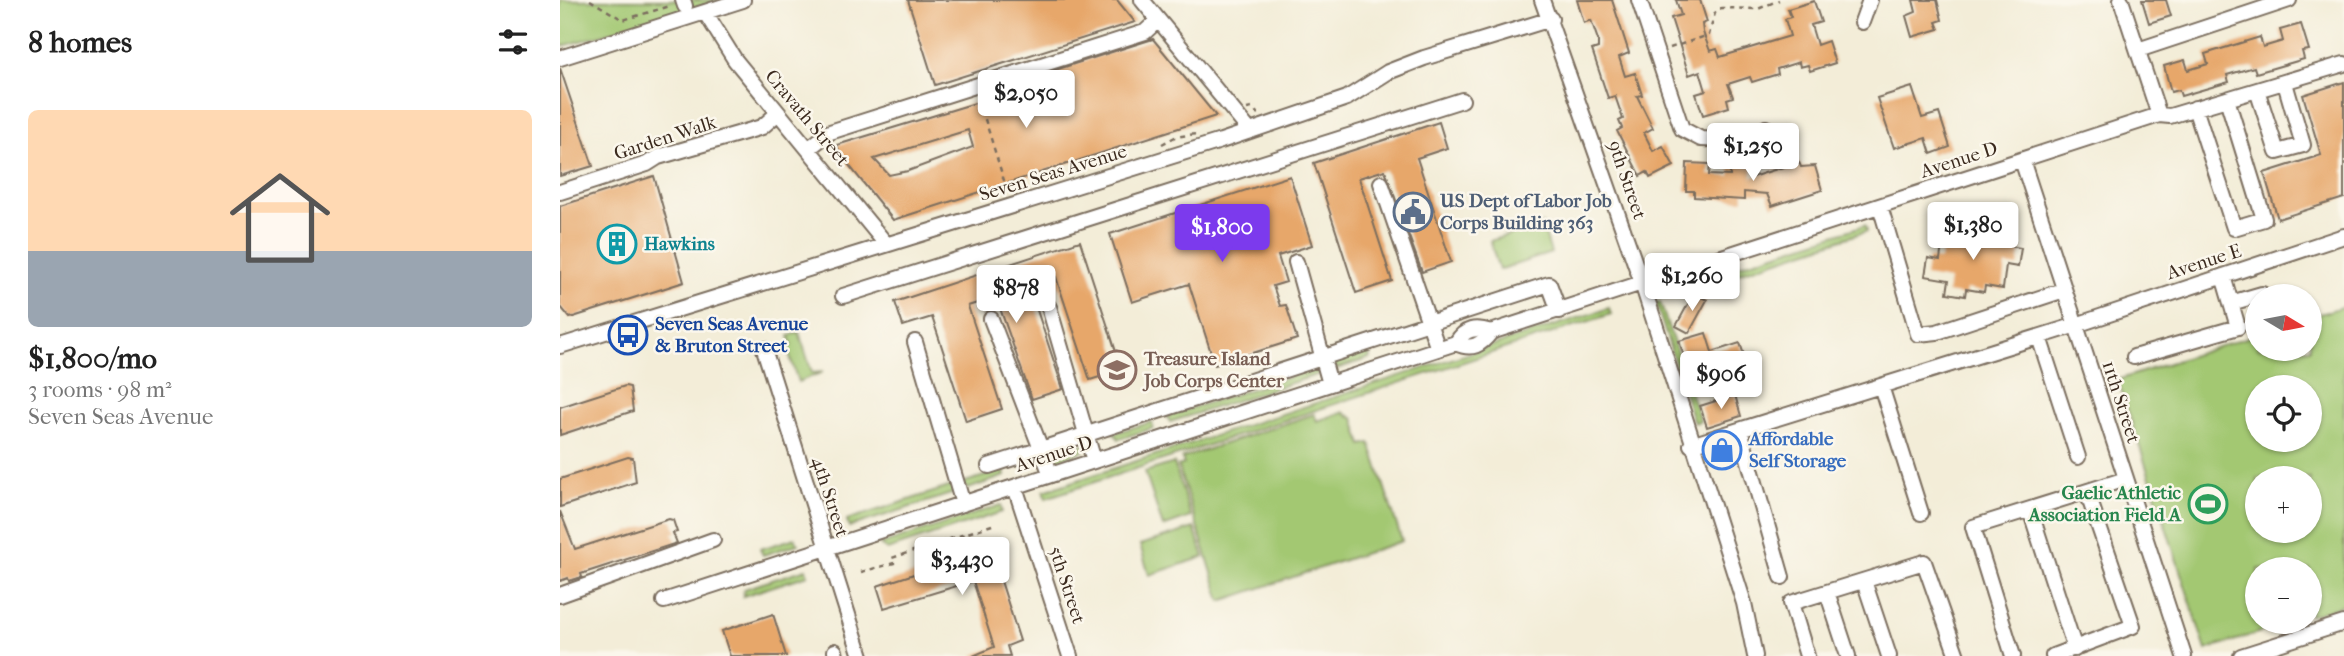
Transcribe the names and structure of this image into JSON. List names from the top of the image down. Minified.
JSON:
{"streets":{"street":["Cravath Street","Garden Walk","Avenue D","Seven Seas Avenue","9th Street","Avenue E","11th Street","4th Street","5th Street"]},"crossings":[["Cravath Street","Garden Walk"],["Cravath Street","Seven Seas Avenue"],["Avenue D","9th Street"],["Avenue D","11th Street"],["Avenue D","4th Street"],["Avenue D","5th Street"],["Seven Seas Avenue","9th Street"],["9th Street","Avenue E"],["Avenue E","11th Street"]],"places":{"public building":["US Dept of Labor Job Corps Building 363"],"building":["Hawkins"],"bus stop":["Seven Seas Avenue & Bruton Street"],"school or university":["Treasure Island Job Corps Center"],"shop":["Affordable Self Storage"],"sports":["Gaelic Athletic Association Field A"]},"north":"right","page":{"heading":"8 homes","price":["$2,050","$1,250","$1,380","$1,800","$1,260","$878","$906","$3,430"],"list":[{"name":"$1,800/mo","note":"3 rooms · 98 m² · Seven Seas Avenue"}],"map_buttons":["+","−"]}}
